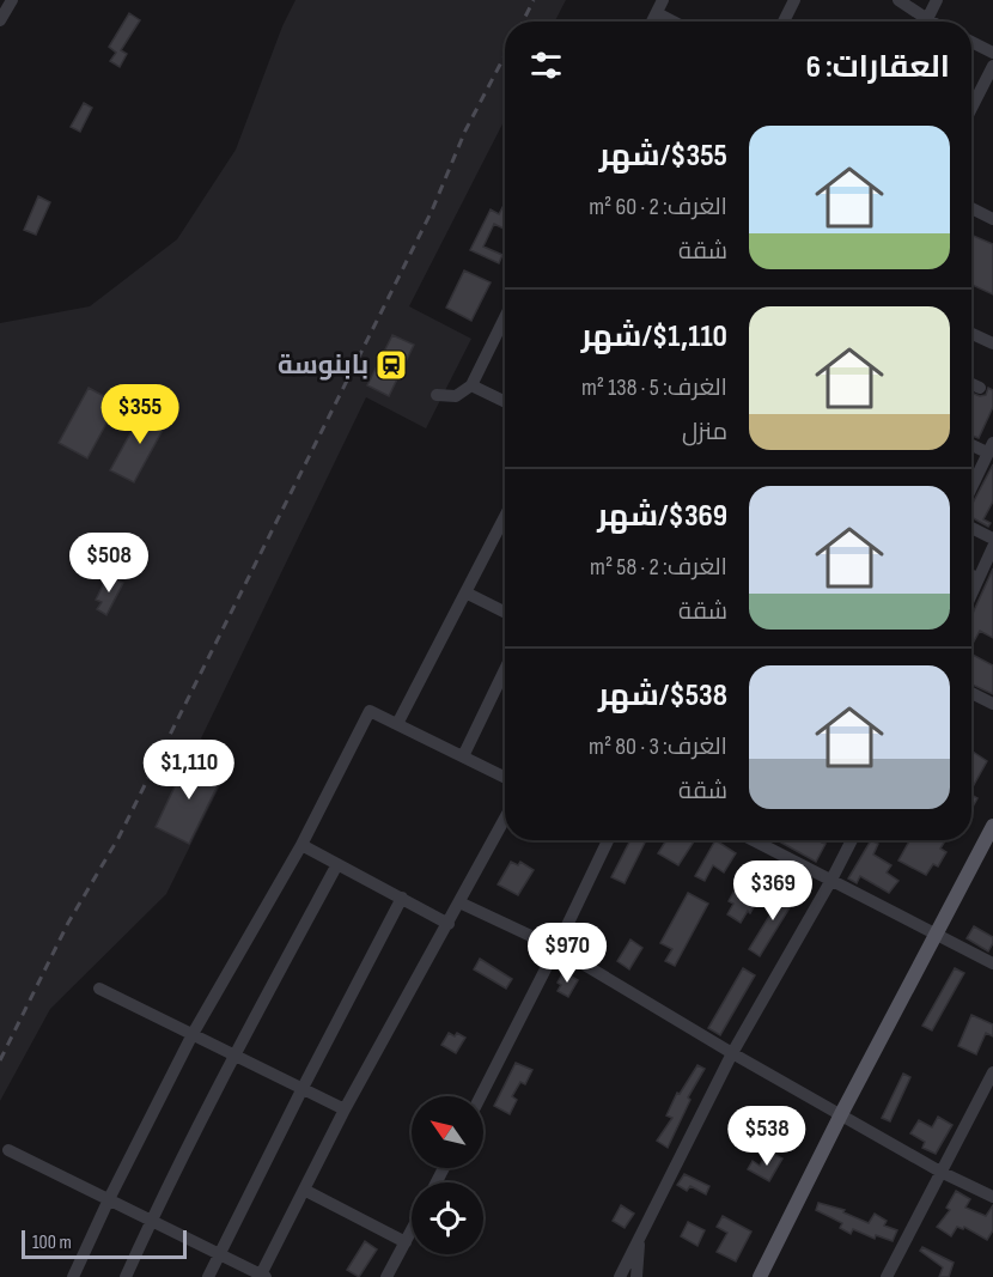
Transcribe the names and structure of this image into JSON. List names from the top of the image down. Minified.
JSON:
{"places":{"station":["بابنوسة"]},"scale_bar":"100 m","north":"top left","page":{"heading":"العقارات: 6","list":[{"name":"$355/شهر","note":"الغرف: 2 · 60 m² · شقة"},{"name":"$1,110/شهر","note":"الغرف: 5 · 138 m² · منزل"},{"name":"$369/شهر","note":"الغرف: 2 · 58 m² · شقة"},{"name":"$538/شهر","note":"الغرف: 3 · 80 m² · شقة"}],"price":["$355","$508","$1,110","$369","$970","$538"],"scale":"100 m"}}
